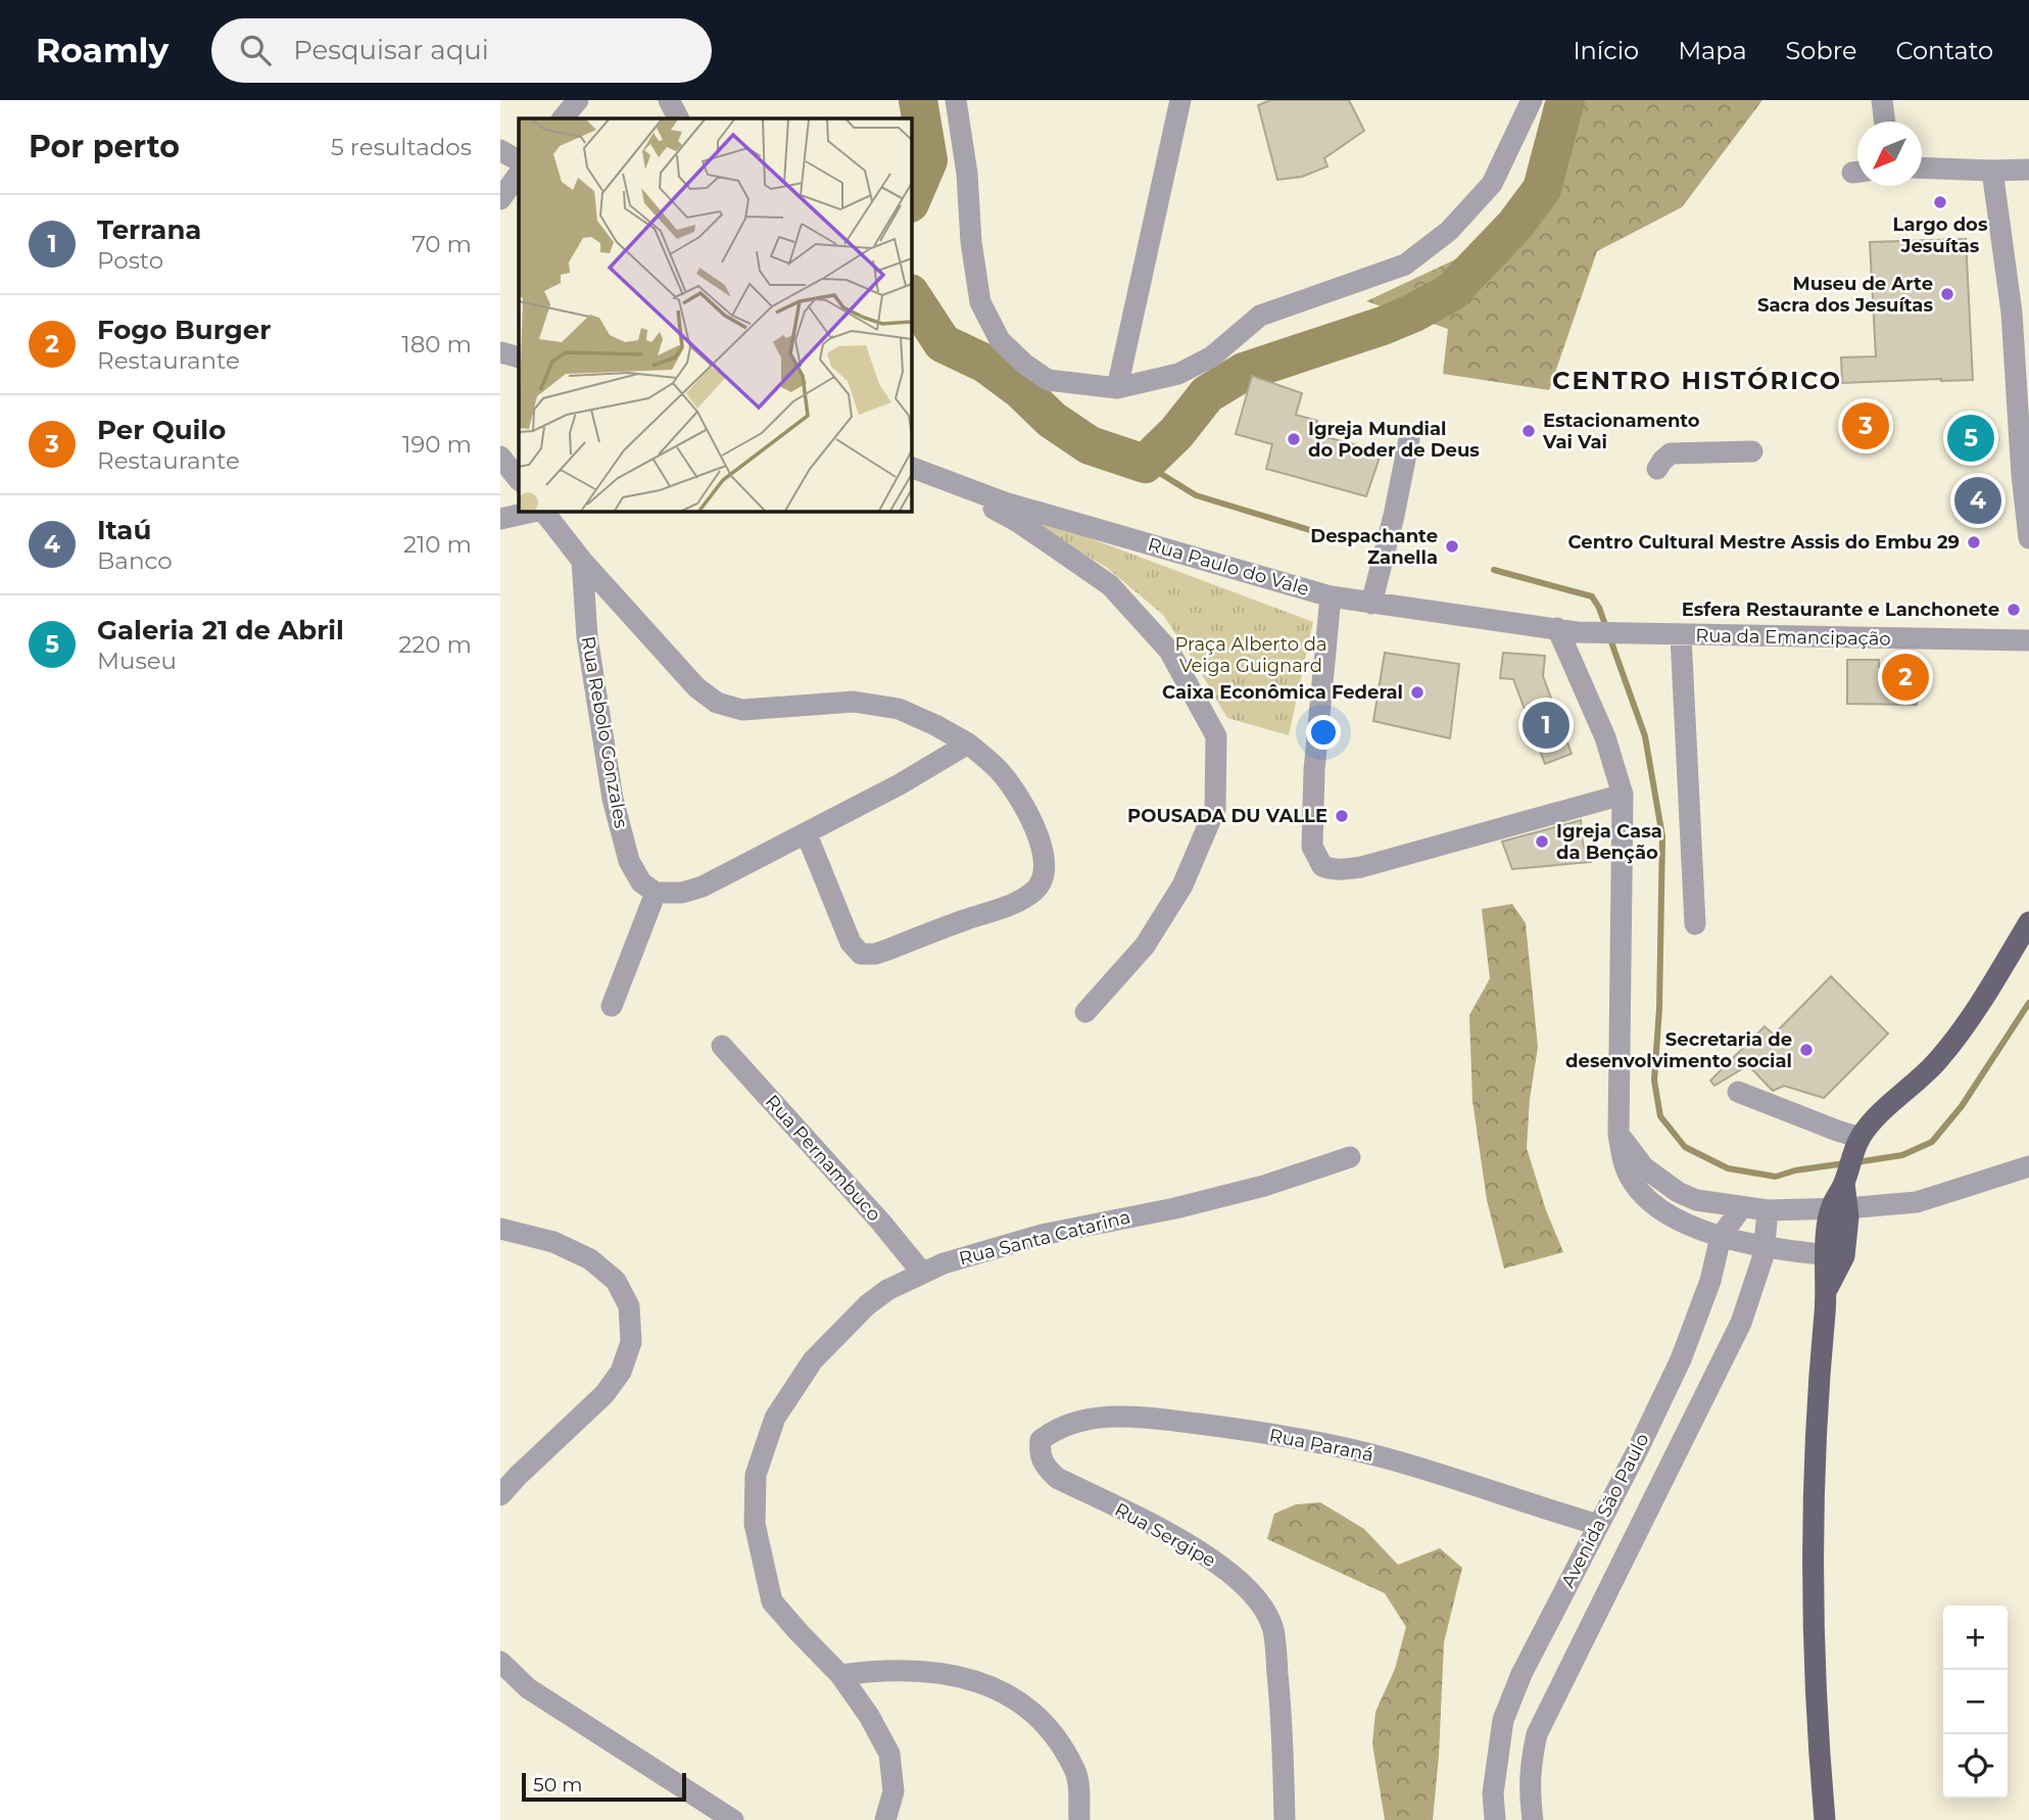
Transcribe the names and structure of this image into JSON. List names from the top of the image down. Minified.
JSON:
{"streets":{"street":["Rua Paulo do Vale","Rua da Emancipação","Rua Rebolo Gonzales","Rua Pernambuco","Rua Santa Catarina","Rua Paraná","Avenida São Paulo","Rua Sergipe"]},"crossings":[["Rua Paulo do Vale","Rua da Emancipação"],["Rua Pernambuco","Rua Santa Catarina"],["Rua Paraná","Avenida São Paulo"],["Rua Paraná","Rua Sergipe"]],"districts":["CENTRO HISTÓRICO"],"parks":["Praça Alberto da Veiga Guignard"],"places":["Largo dos Jesuítas","Museu de Arte Sacra dos Jesuítas","Estacionamento Vai Vai","Igreja Mundial do Poder de Deus","Centro Cultural Mestre Assis do Embu 29","Despachante Zanella","Esfera Restaurante e Lanchonete","Caixa Econômica Federal","POUSADA DU VALLE","Igreja Casa da Benção","Secretaria de desenvolvimento social"],"scale_bar":"50 m","north":"bottom left","page":{"header":"Roamly","search":"Pesquisar aqui","nav":["Início","Mapa","Sobre","Contato"],"heading":["Por perto","5 resultados"],"list":[{"mark":"1","name":"Terrana","note":"Posto","value":"70 m"},{"mark":"2","name":"Fogo Burger","note":"Restaurante","value":"180 m"},{"mark":"3","name":"Per Quilo","note":"Restaurante","value":"190 m"},{"mark":"4","name":"Itaú","note":"Banco","value":"210 m"},{"mark":"5","name":"Galeria 21 de Abril","note":"Museu","value":"220 m"}],"pins":["3","5","4","2","1"],"map_buttons":["+","−"],"scale":"50 m"}}
